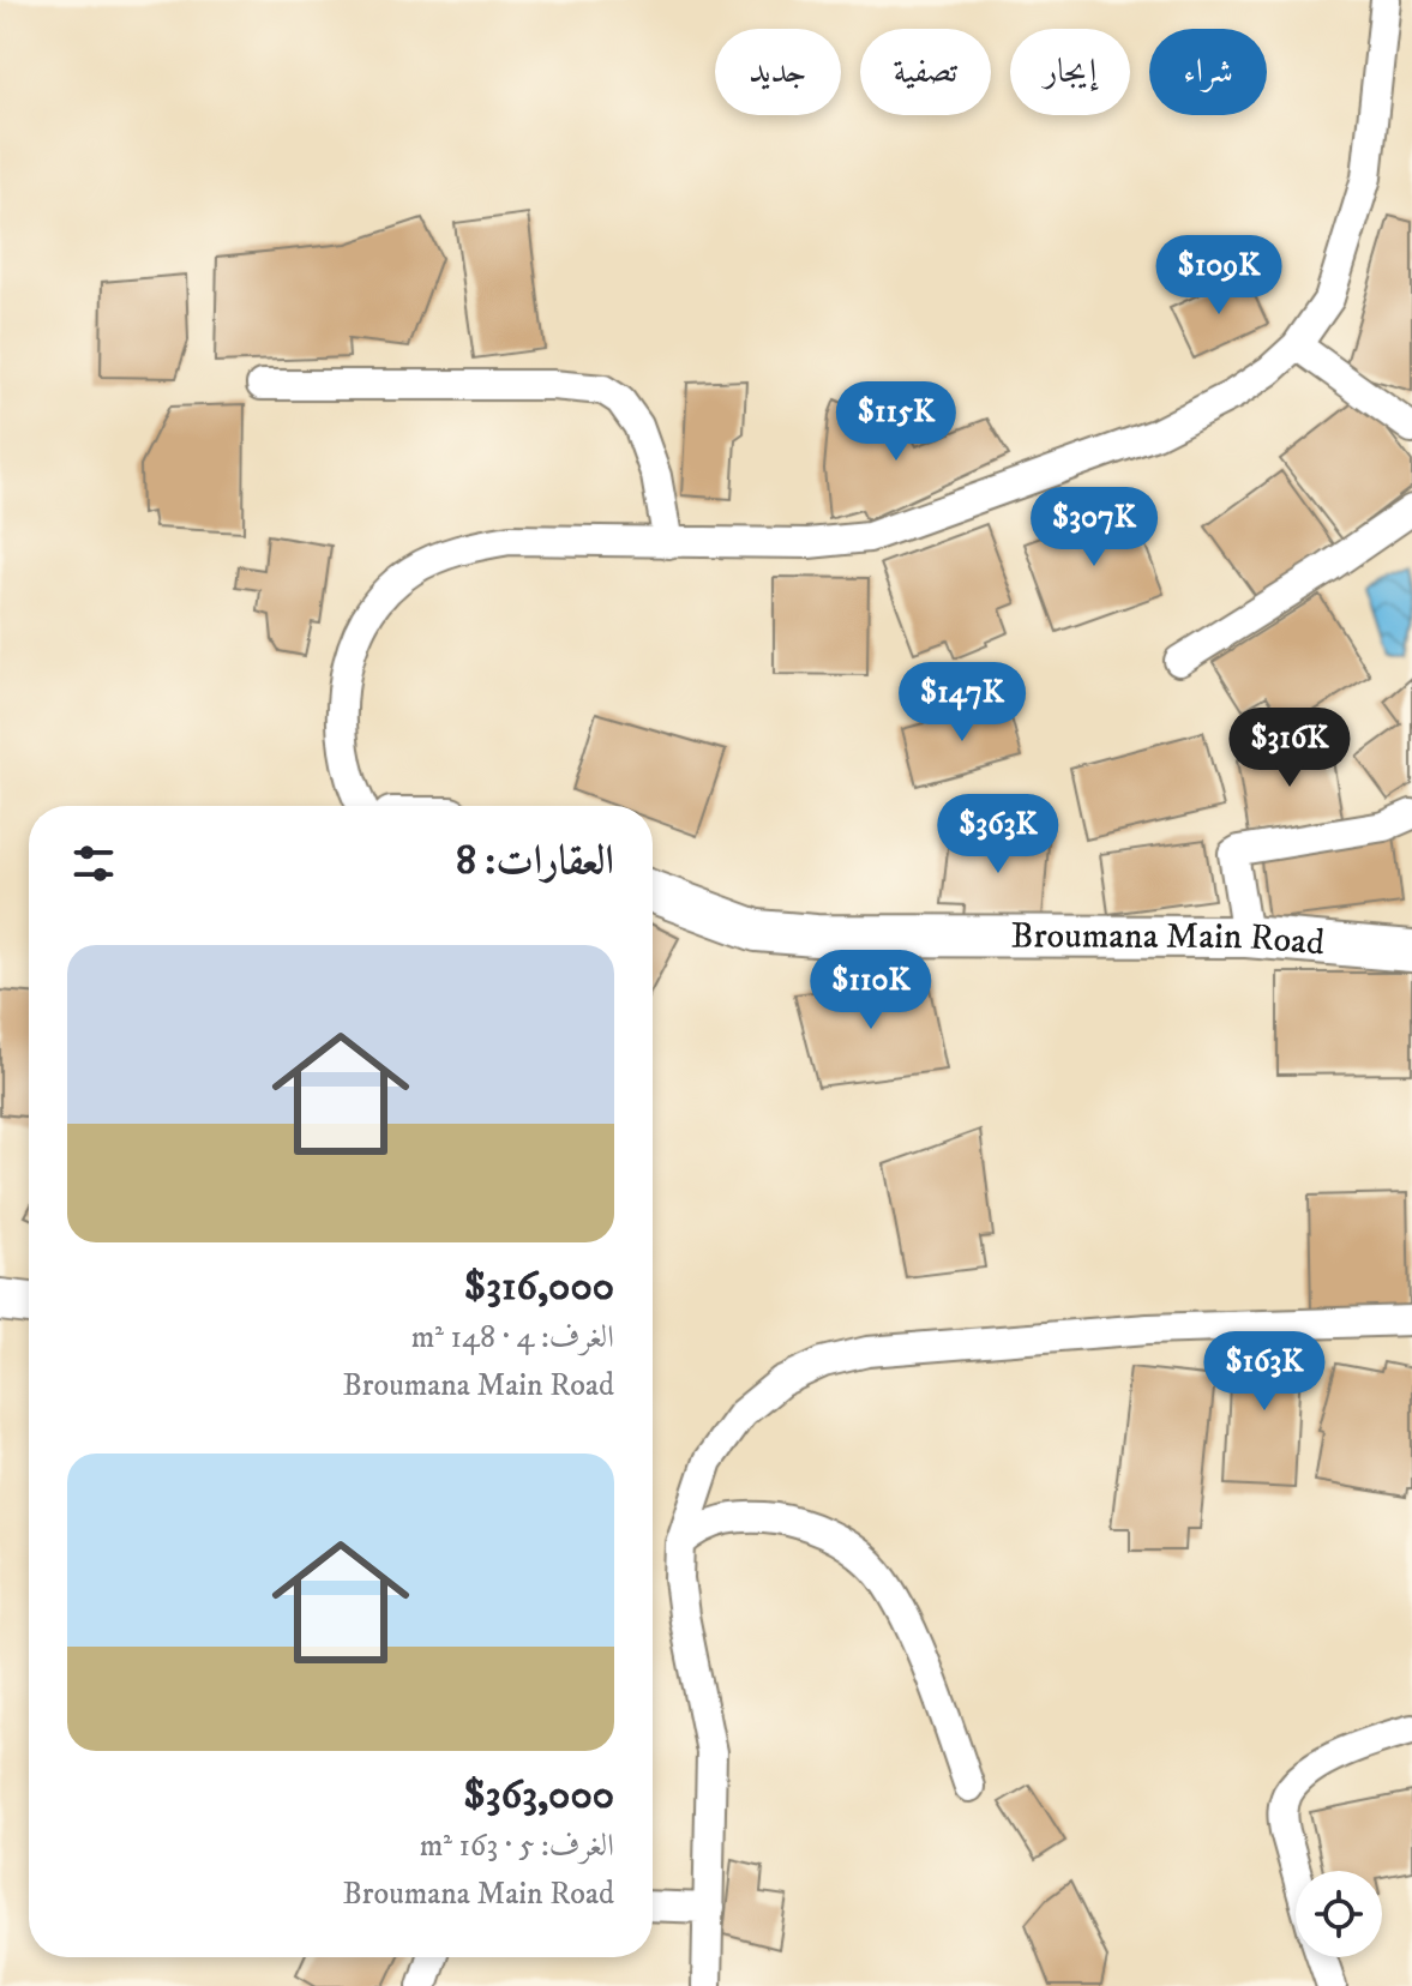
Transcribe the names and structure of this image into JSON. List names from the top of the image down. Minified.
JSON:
{"streets":{"main road":["Broumana Main Road"]},"page":{"chip":["شراء","إيجار","تصفية","جديد"],"price":["$109K","$115K","$307K","$147K","$316K","$363K","$110K","$163K"],"heading":"العقارات: 8","list":[{"name":"$316,000","note":"الغرف: 4 · 148 m² · Broumana Main Road"},{"name":"$363,000","note":"الغرف: 5 · 163 m² · Broumana Main Road"}]}}
